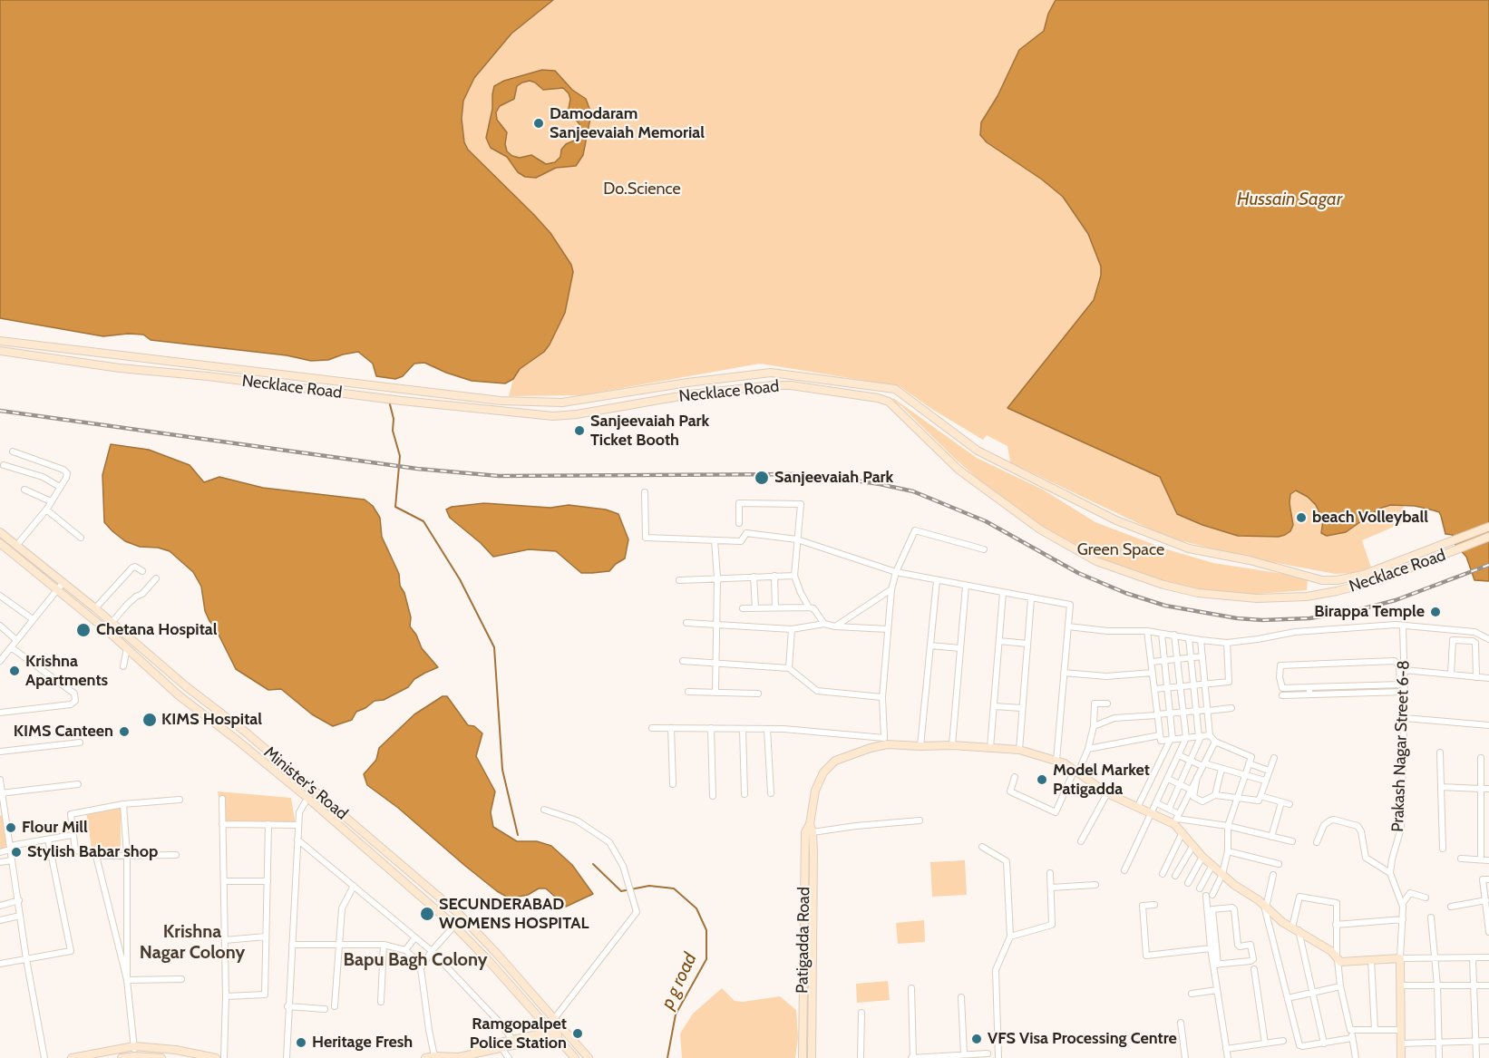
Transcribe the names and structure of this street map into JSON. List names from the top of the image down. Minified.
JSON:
{"streets":{"main road":["Necklace Road","Minister's Road","Patigadda Road"],"street":["Prakash Nagar Street 6-8"]},"districts":["Krishna Nagar Colony","Bapu Bagh Colony"],"water":["Hussain Sagar","p g road"],"parks":["Do.Science","Green Space"],"places":["Damodaram Sanjeevaiah Memorial","Sanjeevaiah Park Ticket Booth","Sanjeevaiah Park","beach Volleyball","Birappa Temple","Chetana Hospital","Krishna Apartments","KIMS Hospital","KIMS Canteen","Model Market Patigadda","Flour Mill","Stylish Babar shop","SECUNDERABAD WOMENS HOSPITAL","Ramgopalpet Police Station","VFS Visa Processing Centre","Heritage Fresh"]}
